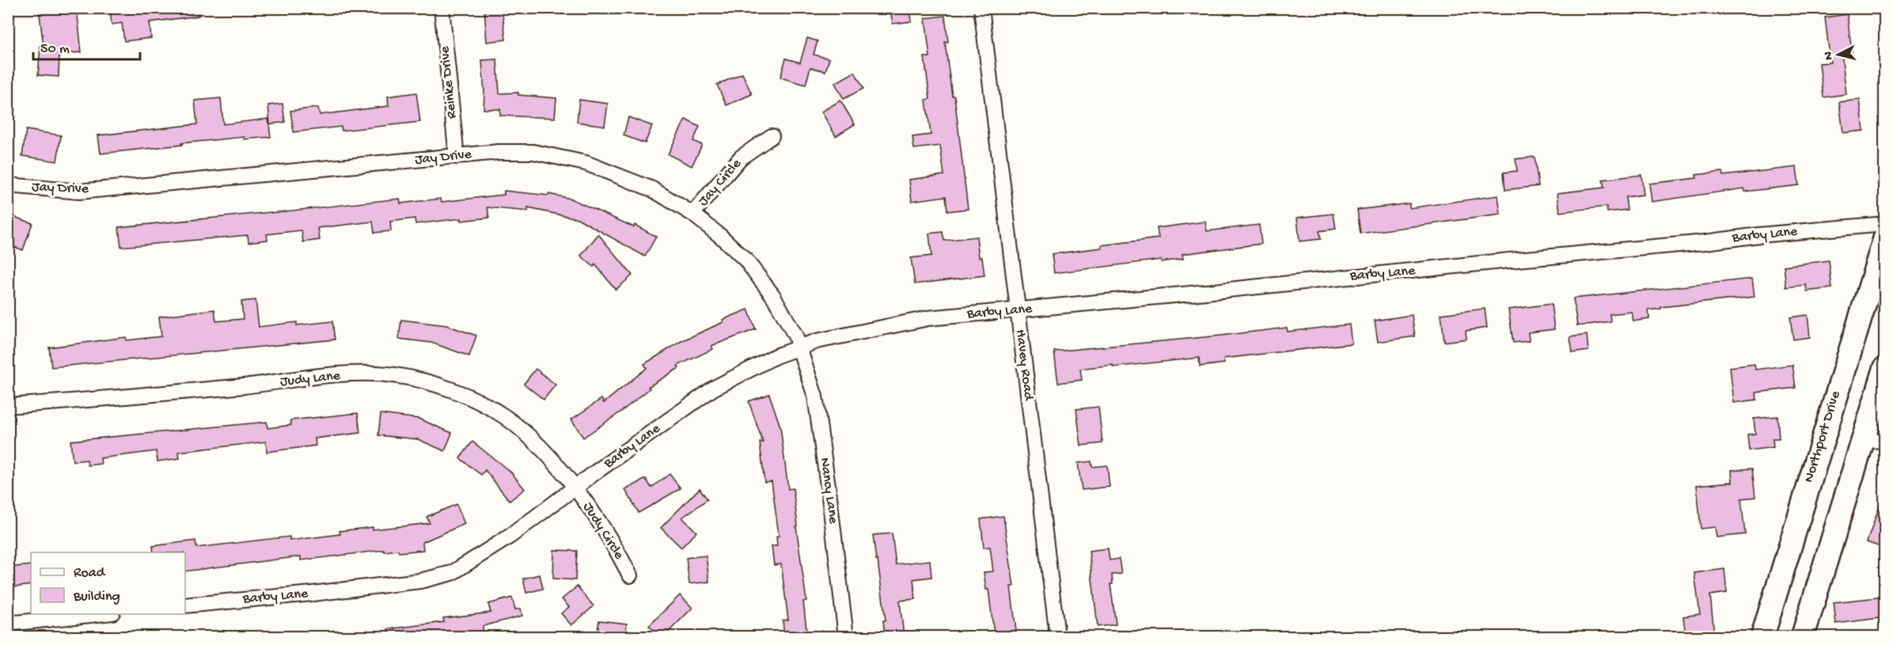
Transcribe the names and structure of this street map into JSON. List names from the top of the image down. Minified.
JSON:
{"streets":{"main road":["Northport Drive"],"street":["Reinke Drive","Jay Drive","Jay Circle","Barby Lane","Havey Road","Judy Lane","Nancy Lane","Judy Circle"]},"crossings":[["Reinke Drive","Jay Drive"],["Jay Drive","Jay Circle"],["Jay Drive","Barby Lane"],["Jay Drive","Nancy Lane"],["Barby Lane","Havey Road"],["Barby Lane","Judy Lane"],["Barby Lane","Nancy Lane"],["Barby Lane","Judy Circle"],["Judy Lane","Judy Circle"]],"legend":["Road","Building"],"scale_bar":"50 m","north":"left"}
